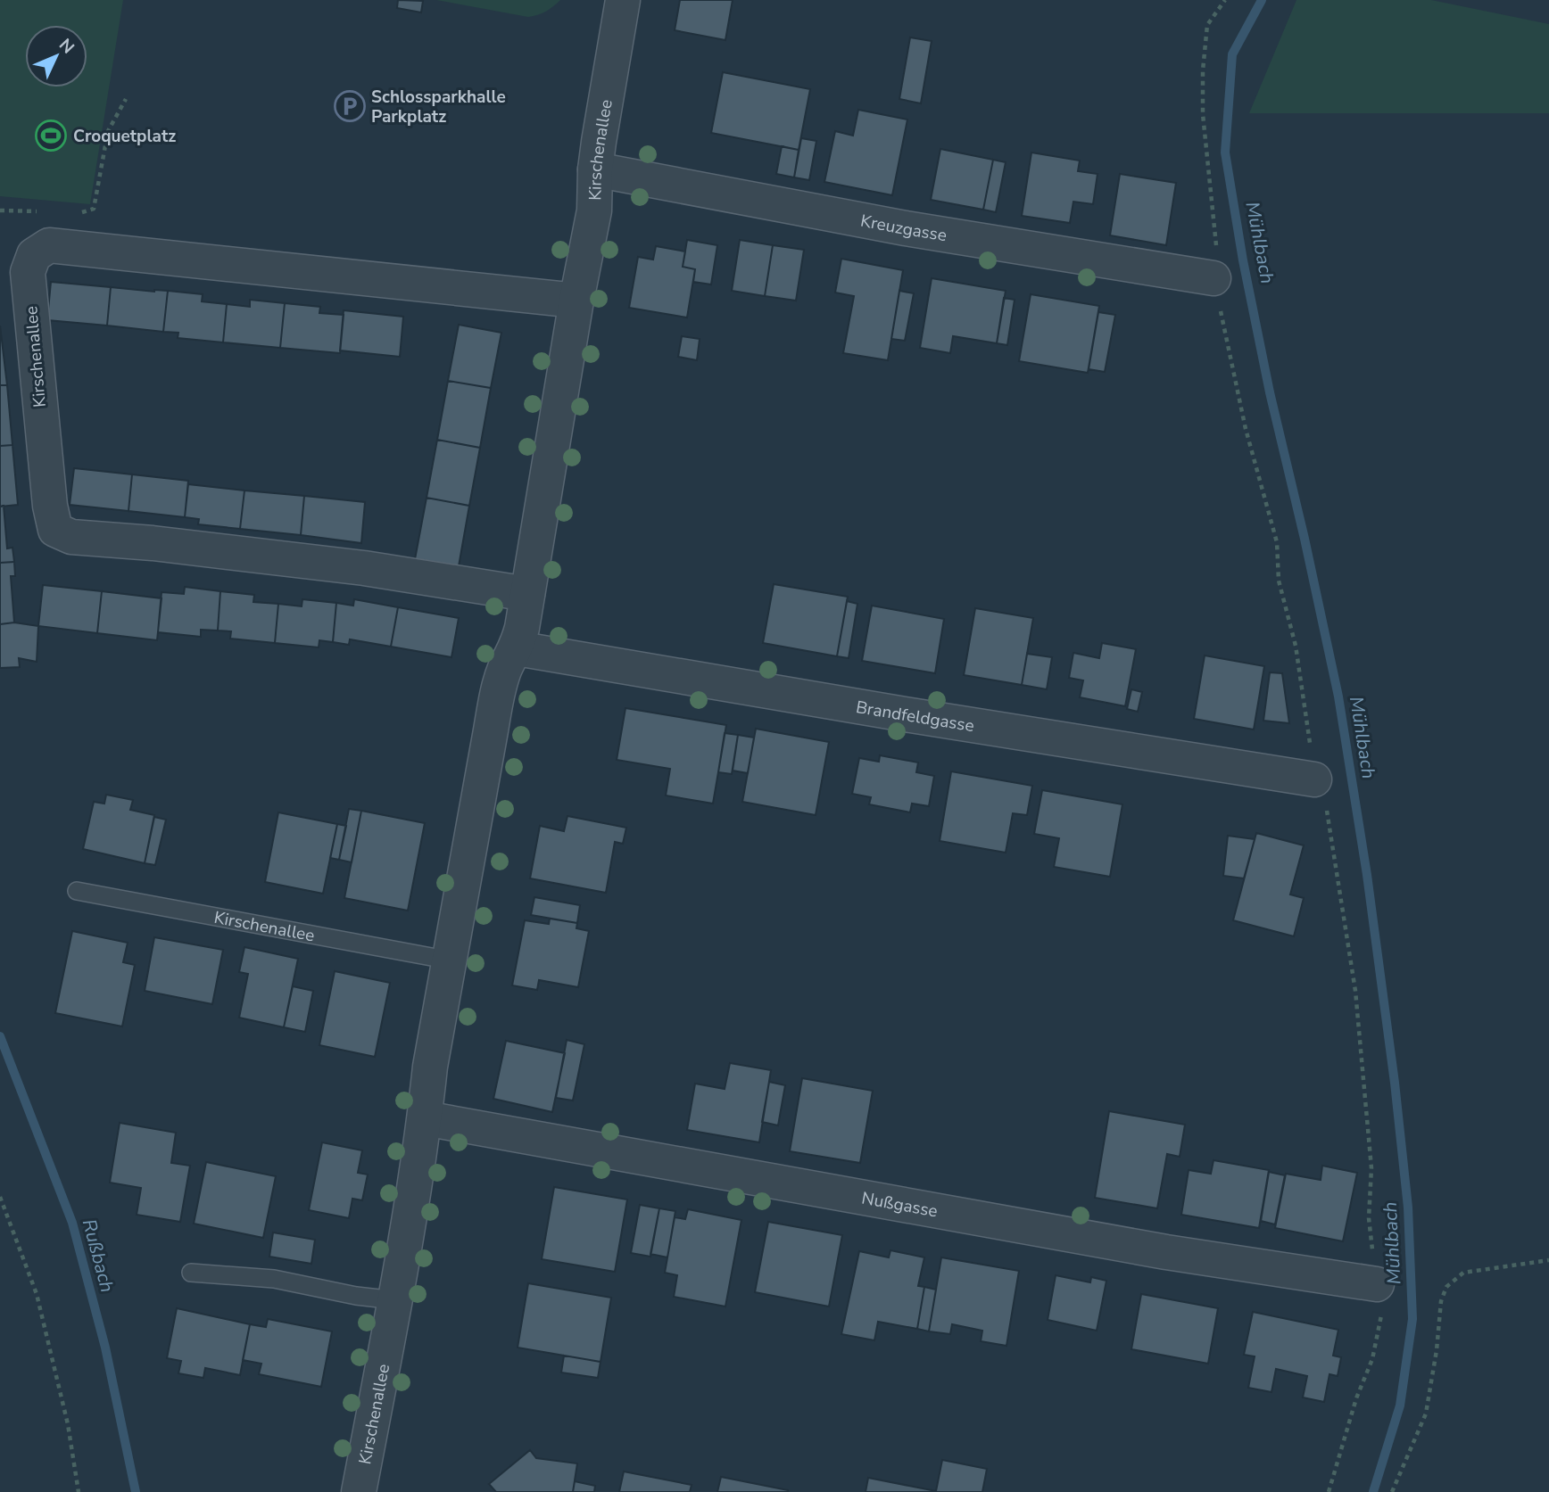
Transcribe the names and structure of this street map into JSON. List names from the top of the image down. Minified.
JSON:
{"streets":{"street":["Kirschenallee","Kreuzgasse","Brandfeldgasse","Nußgasse"]},"crossings":[["Kirschenallee","Kreuzgasse"],["Kirschenallee","Brandfeldgasse"],["Kirschenallee","Nußgasse"]],"water":["Mühlbach","Rußbach"],"places":{"parking":["Schlossparkhalle Parkplatz"],"sports":["Croquetplatz"]},"north":"top right"}
